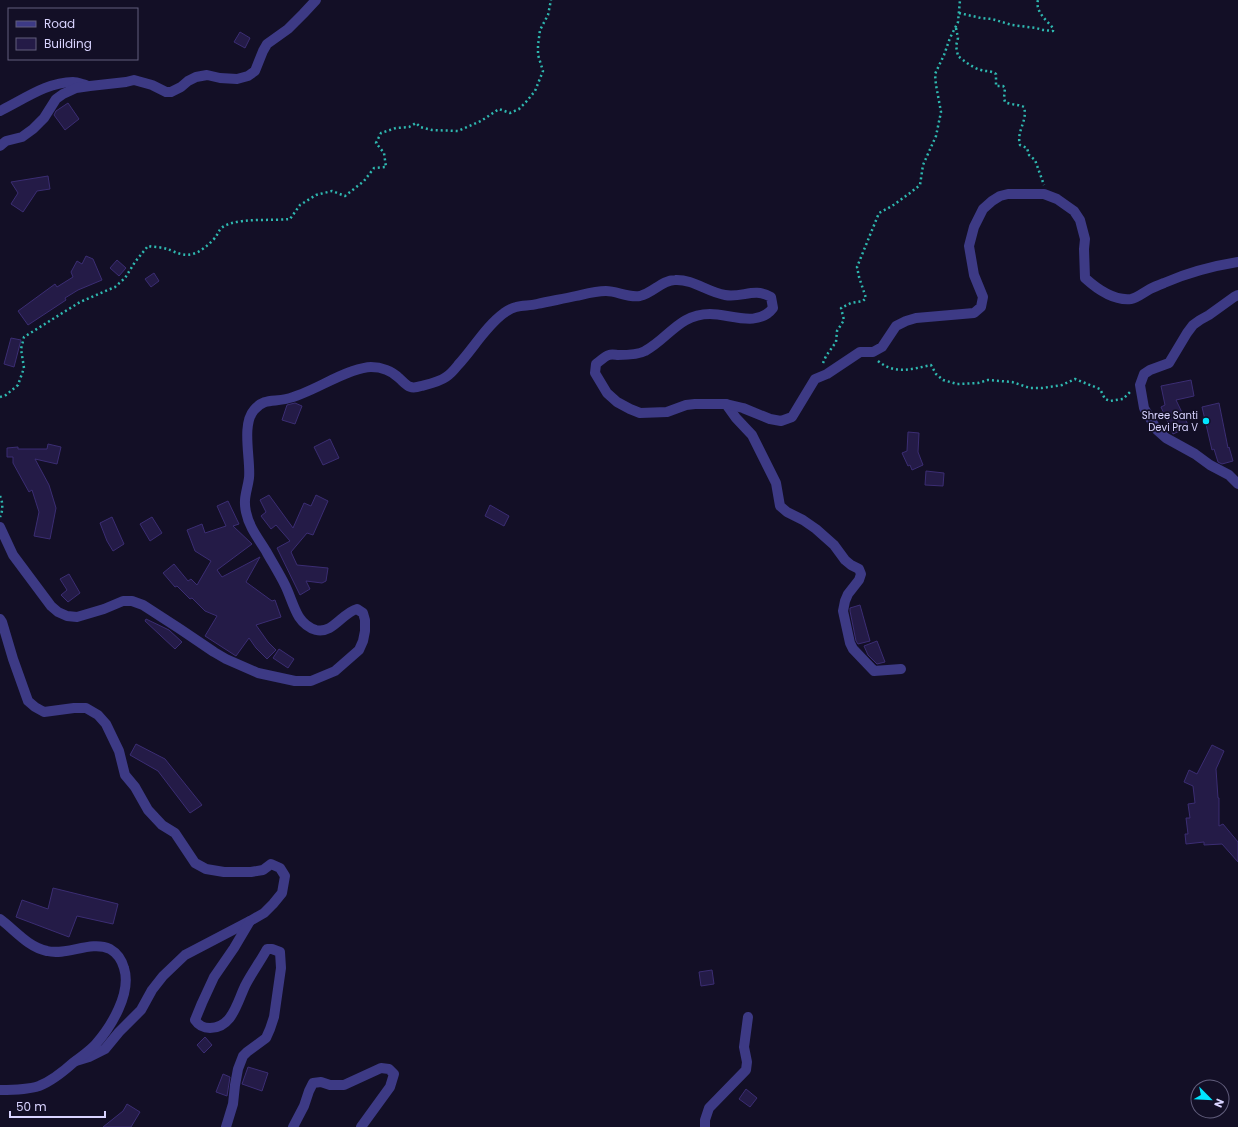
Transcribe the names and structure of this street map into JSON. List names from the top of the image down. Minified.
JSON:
{"places":["Shree Santi Devi Pra V"],"legend":["Road","Building"],"scale_bar":"50 m","north":"bottom right"}
